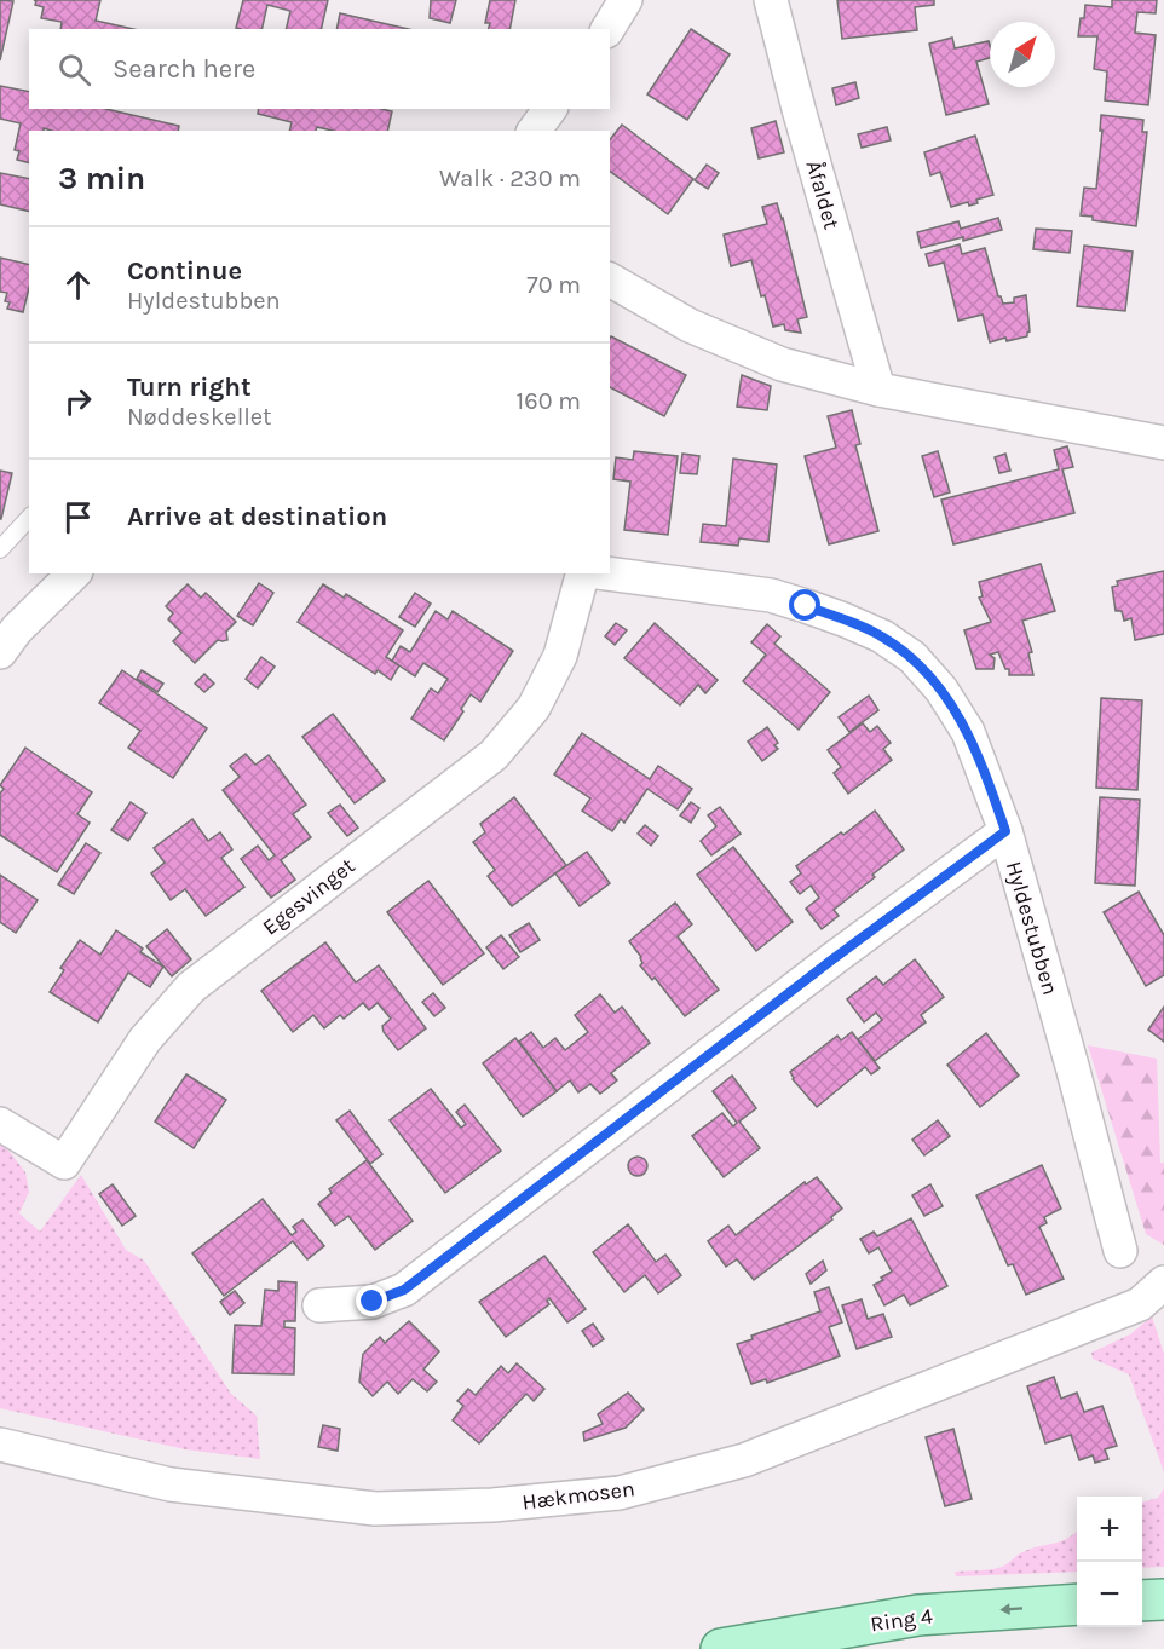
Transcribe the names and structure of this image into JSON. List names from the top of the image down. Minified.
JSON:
{"streets":{"main road":["Ring 4"],"street":["Åfaldet","Egesvinget","Hyldestubben","Hækmosen"]},"one_way":["Ring 4"],"north":"top right","page":{"search":"Search here","heading":["3 min","Walk · 230 m"],"list":[["Continue","Hyldestubben","70 m"],["Turn right","Nøddeskellet","160 m"],"Arrive at destination"],"map_buttons":["+","−"]}}
